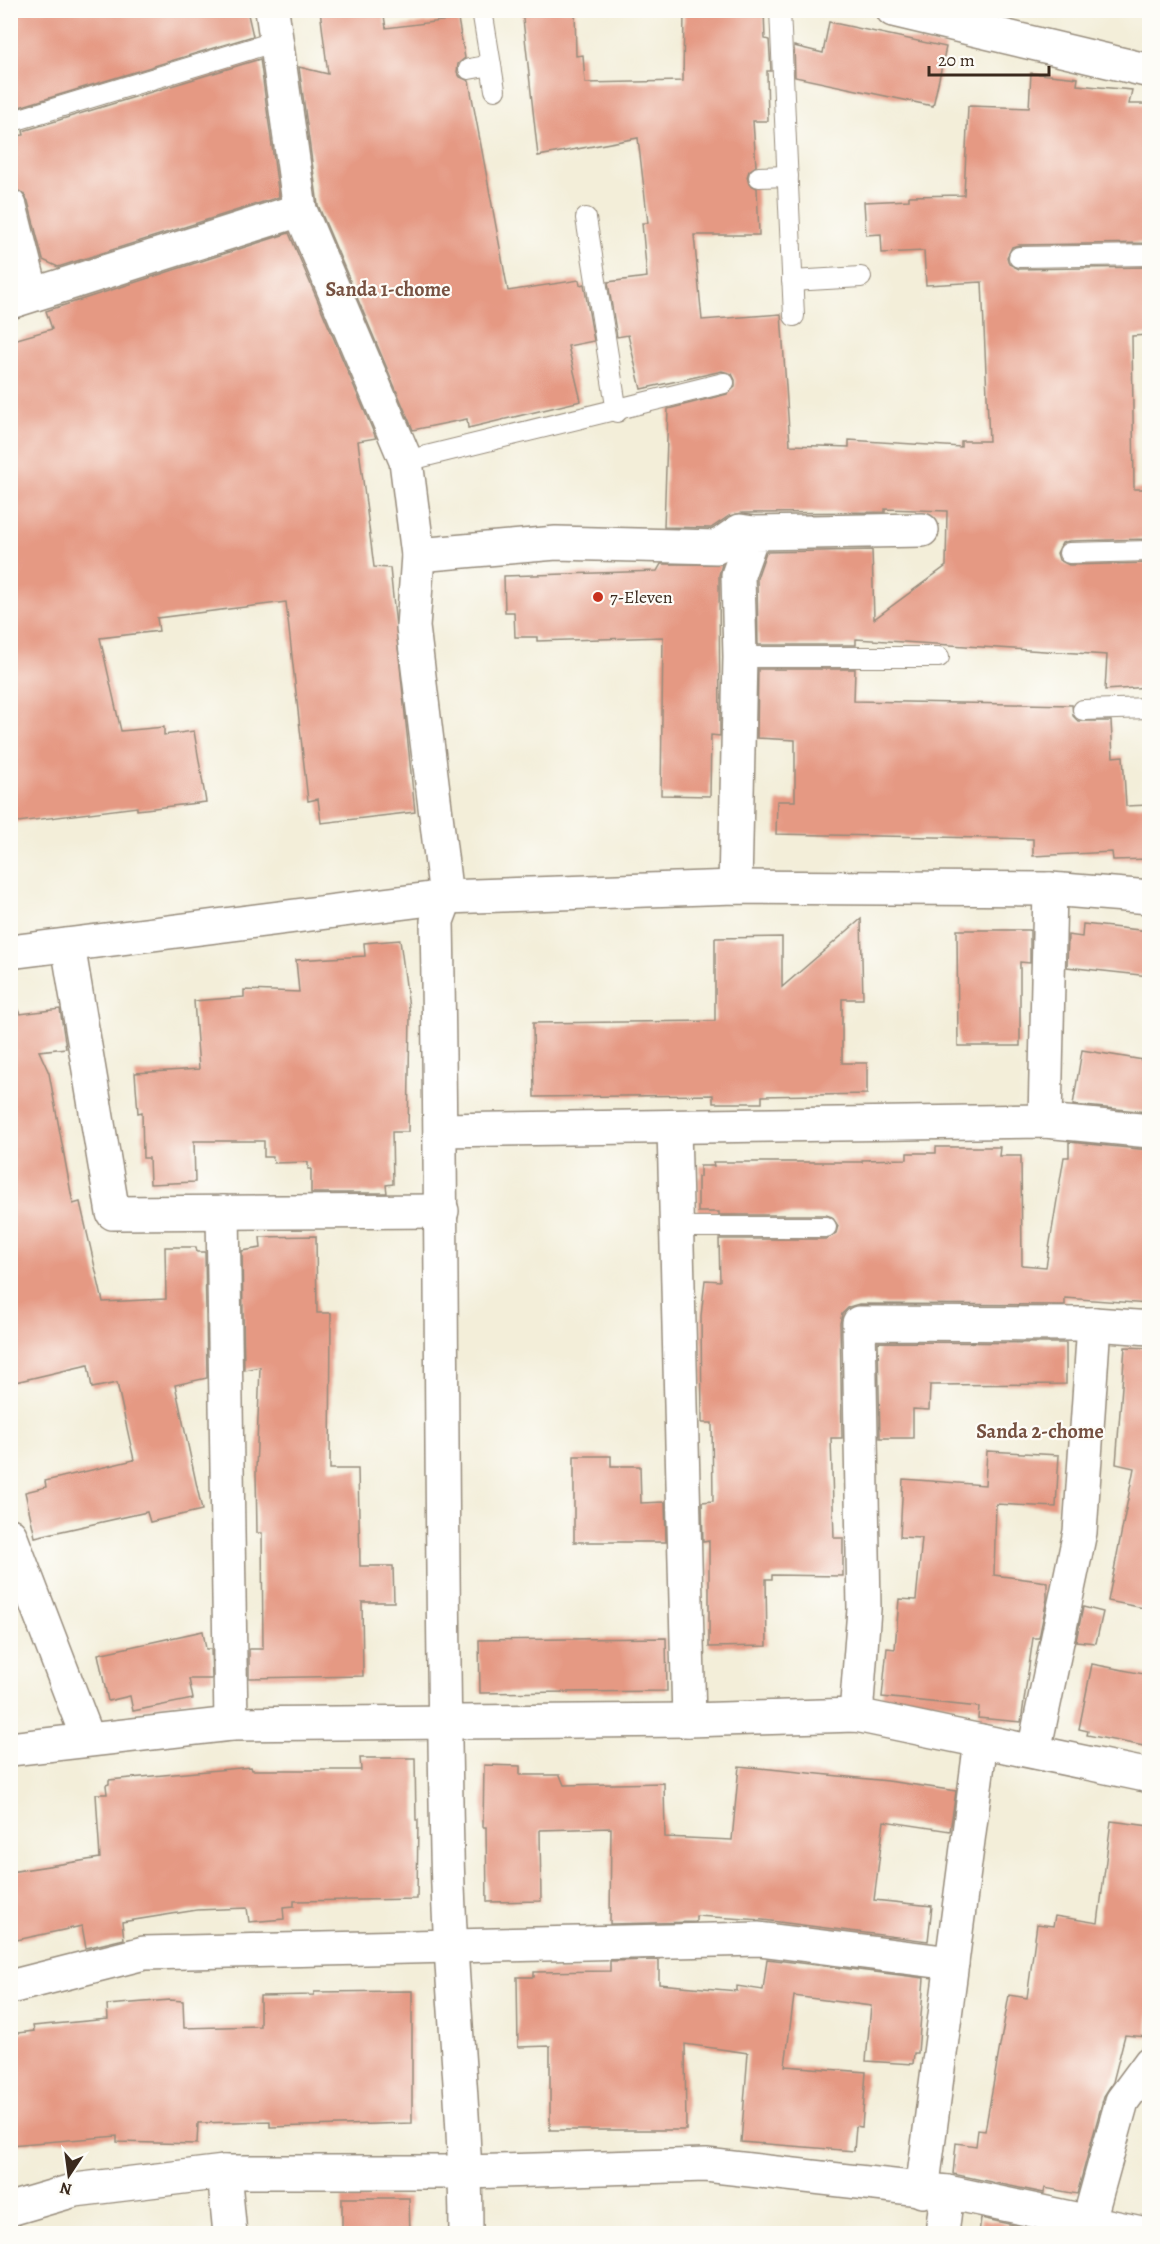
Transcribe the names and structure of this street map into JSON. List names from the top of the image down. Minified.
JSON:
{"districts":["Sanda 1-chome","Sanda 2-chome"],"places":["7-Eleven"],"scale_bar":"20 m","north":"bottom"}
